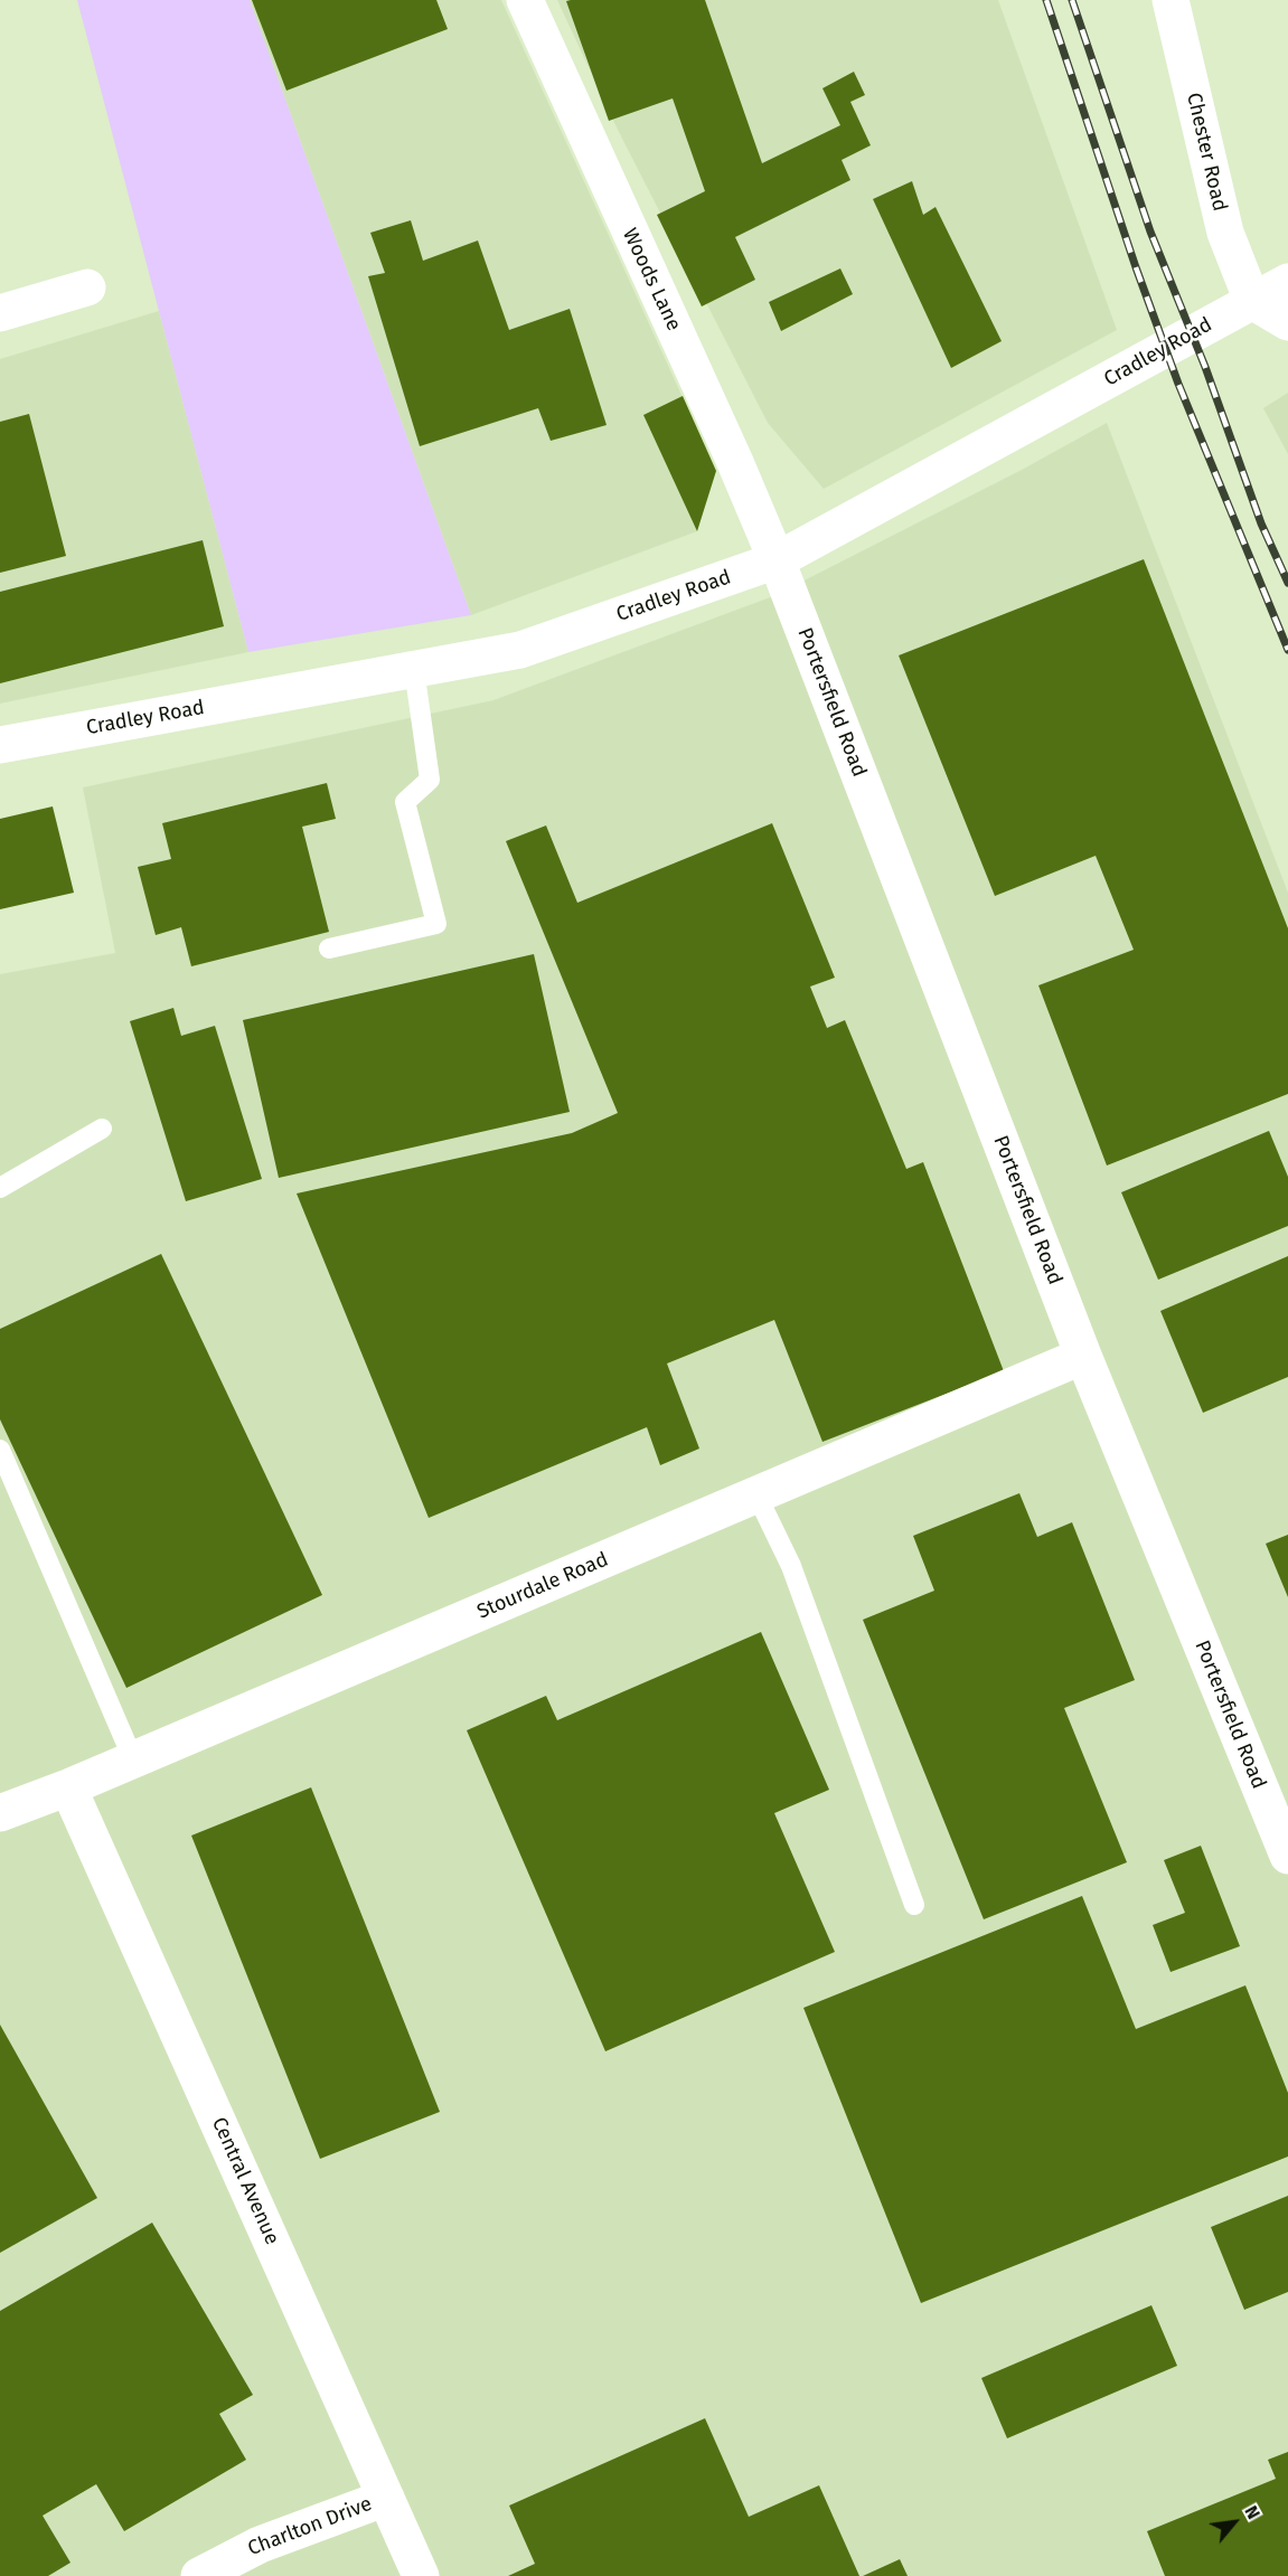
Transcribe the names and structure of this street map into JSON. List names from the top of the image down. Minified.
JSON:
{"streets":{"street":["Chester Road","Woods Lane","Cradley Road","Portersfield Road","Stourdale Road","Central Avenue","Charlton Drive"]},"crossings":[["Chester Road","Cradley Road"],["Woods Lane","Cradley Road"],["Woods Lane","Portersfield Road"],["Cradley Road","Portersfield Road"],["Portersfield Road","Stourdale Road"],["Stourdale Road","Central Avenue"],["Central Avenue","Charlton Drive"]],"north":"top right"}
